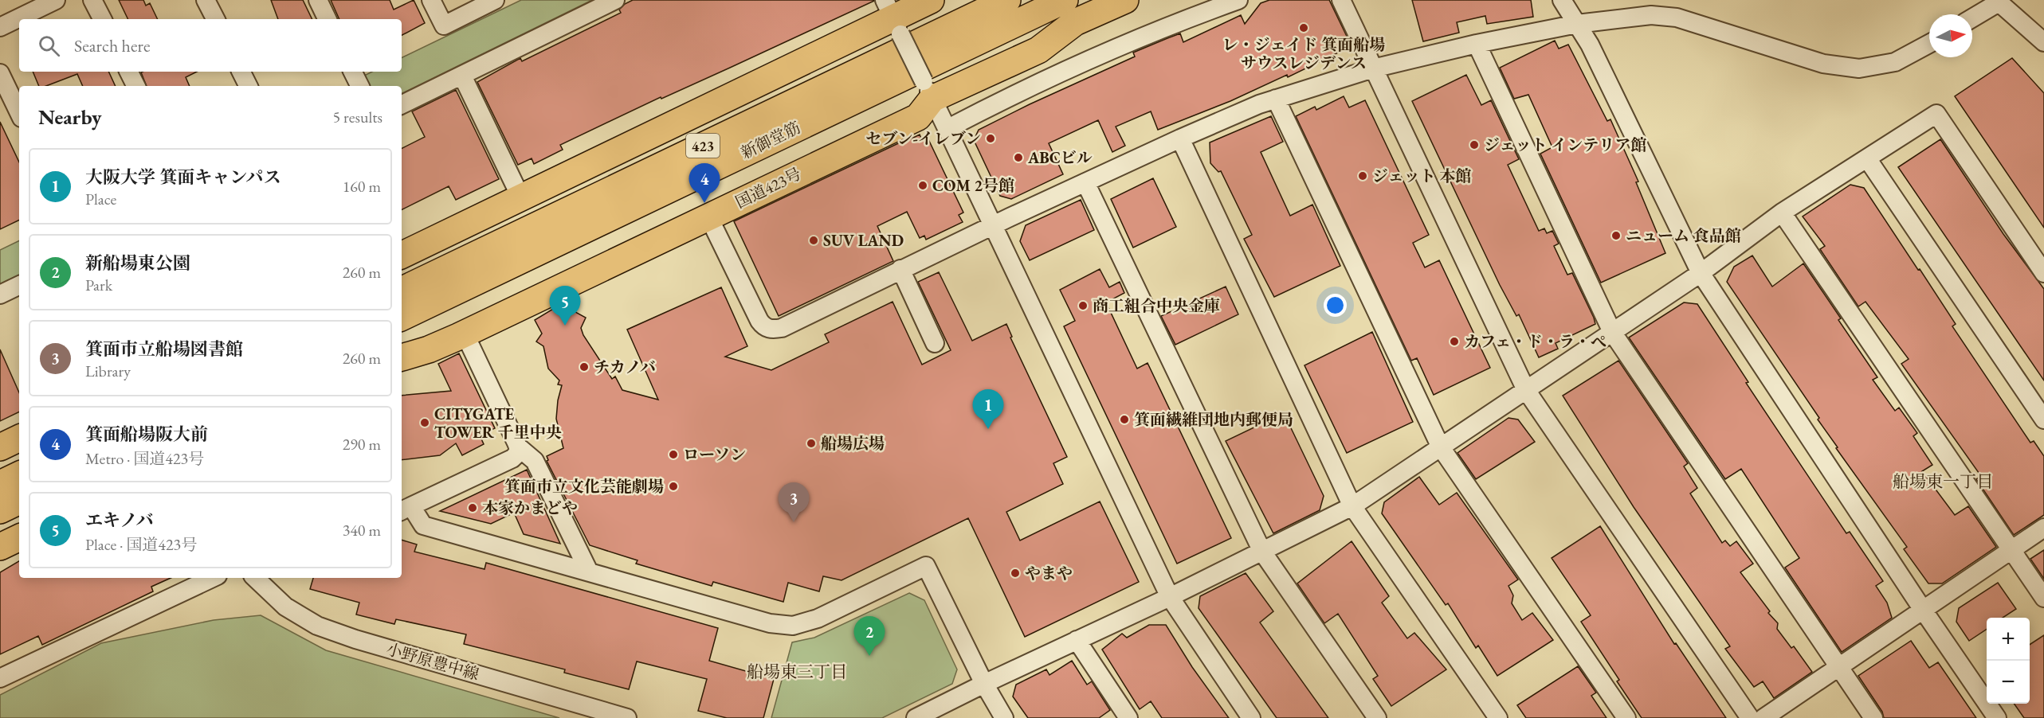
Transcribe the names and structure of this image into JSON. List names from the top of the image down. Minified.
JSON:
{"streets":{"highway":["新御堂筋","423","国道423号"],"street":["小野原豊中線"]},"districts":["船場東一丁目","船場東三丁目"],"places":["レ・ジェイド 箕面船場 サウスレジデンス","セブン-イレブン","ジェット インテリア館","ABCビル","ジェット 本館","COM 2号館","ニューム 食品館","SUV LAND","商工組合中央金庫","カフェ・ド・ラ・ぺ","チカノバ","箕面繊維団地内郵便局","CITYGATE TOWER 千里中央","船場広場","ローソン","箕面市立文化芸能劇場","本家かまどや","やまや"],"north":"right","page":{"search":"Search here","heading":["Nearby","5 results"],"list":[{"mark":"1","name":"大阪大学 箕面キャンパス","note":"Place","value":"160 m"},{"mark":"2","name":"新船場東公園","note":"Park","value":"260 m"},{"mark":"3","name":"箕面市立船場図書館","note":"Library","value":"260 m"},{"mark":"4","name":"箕面船場阪大前","note":"Metro · 国道423号","value":"290 m"},{"mark":"5","name":"エキノバ","note":"Place · 国道423号","value":"340 m"}],"pins":["4","5","1","3","2"],"map_buttons":["+","−"]}}
